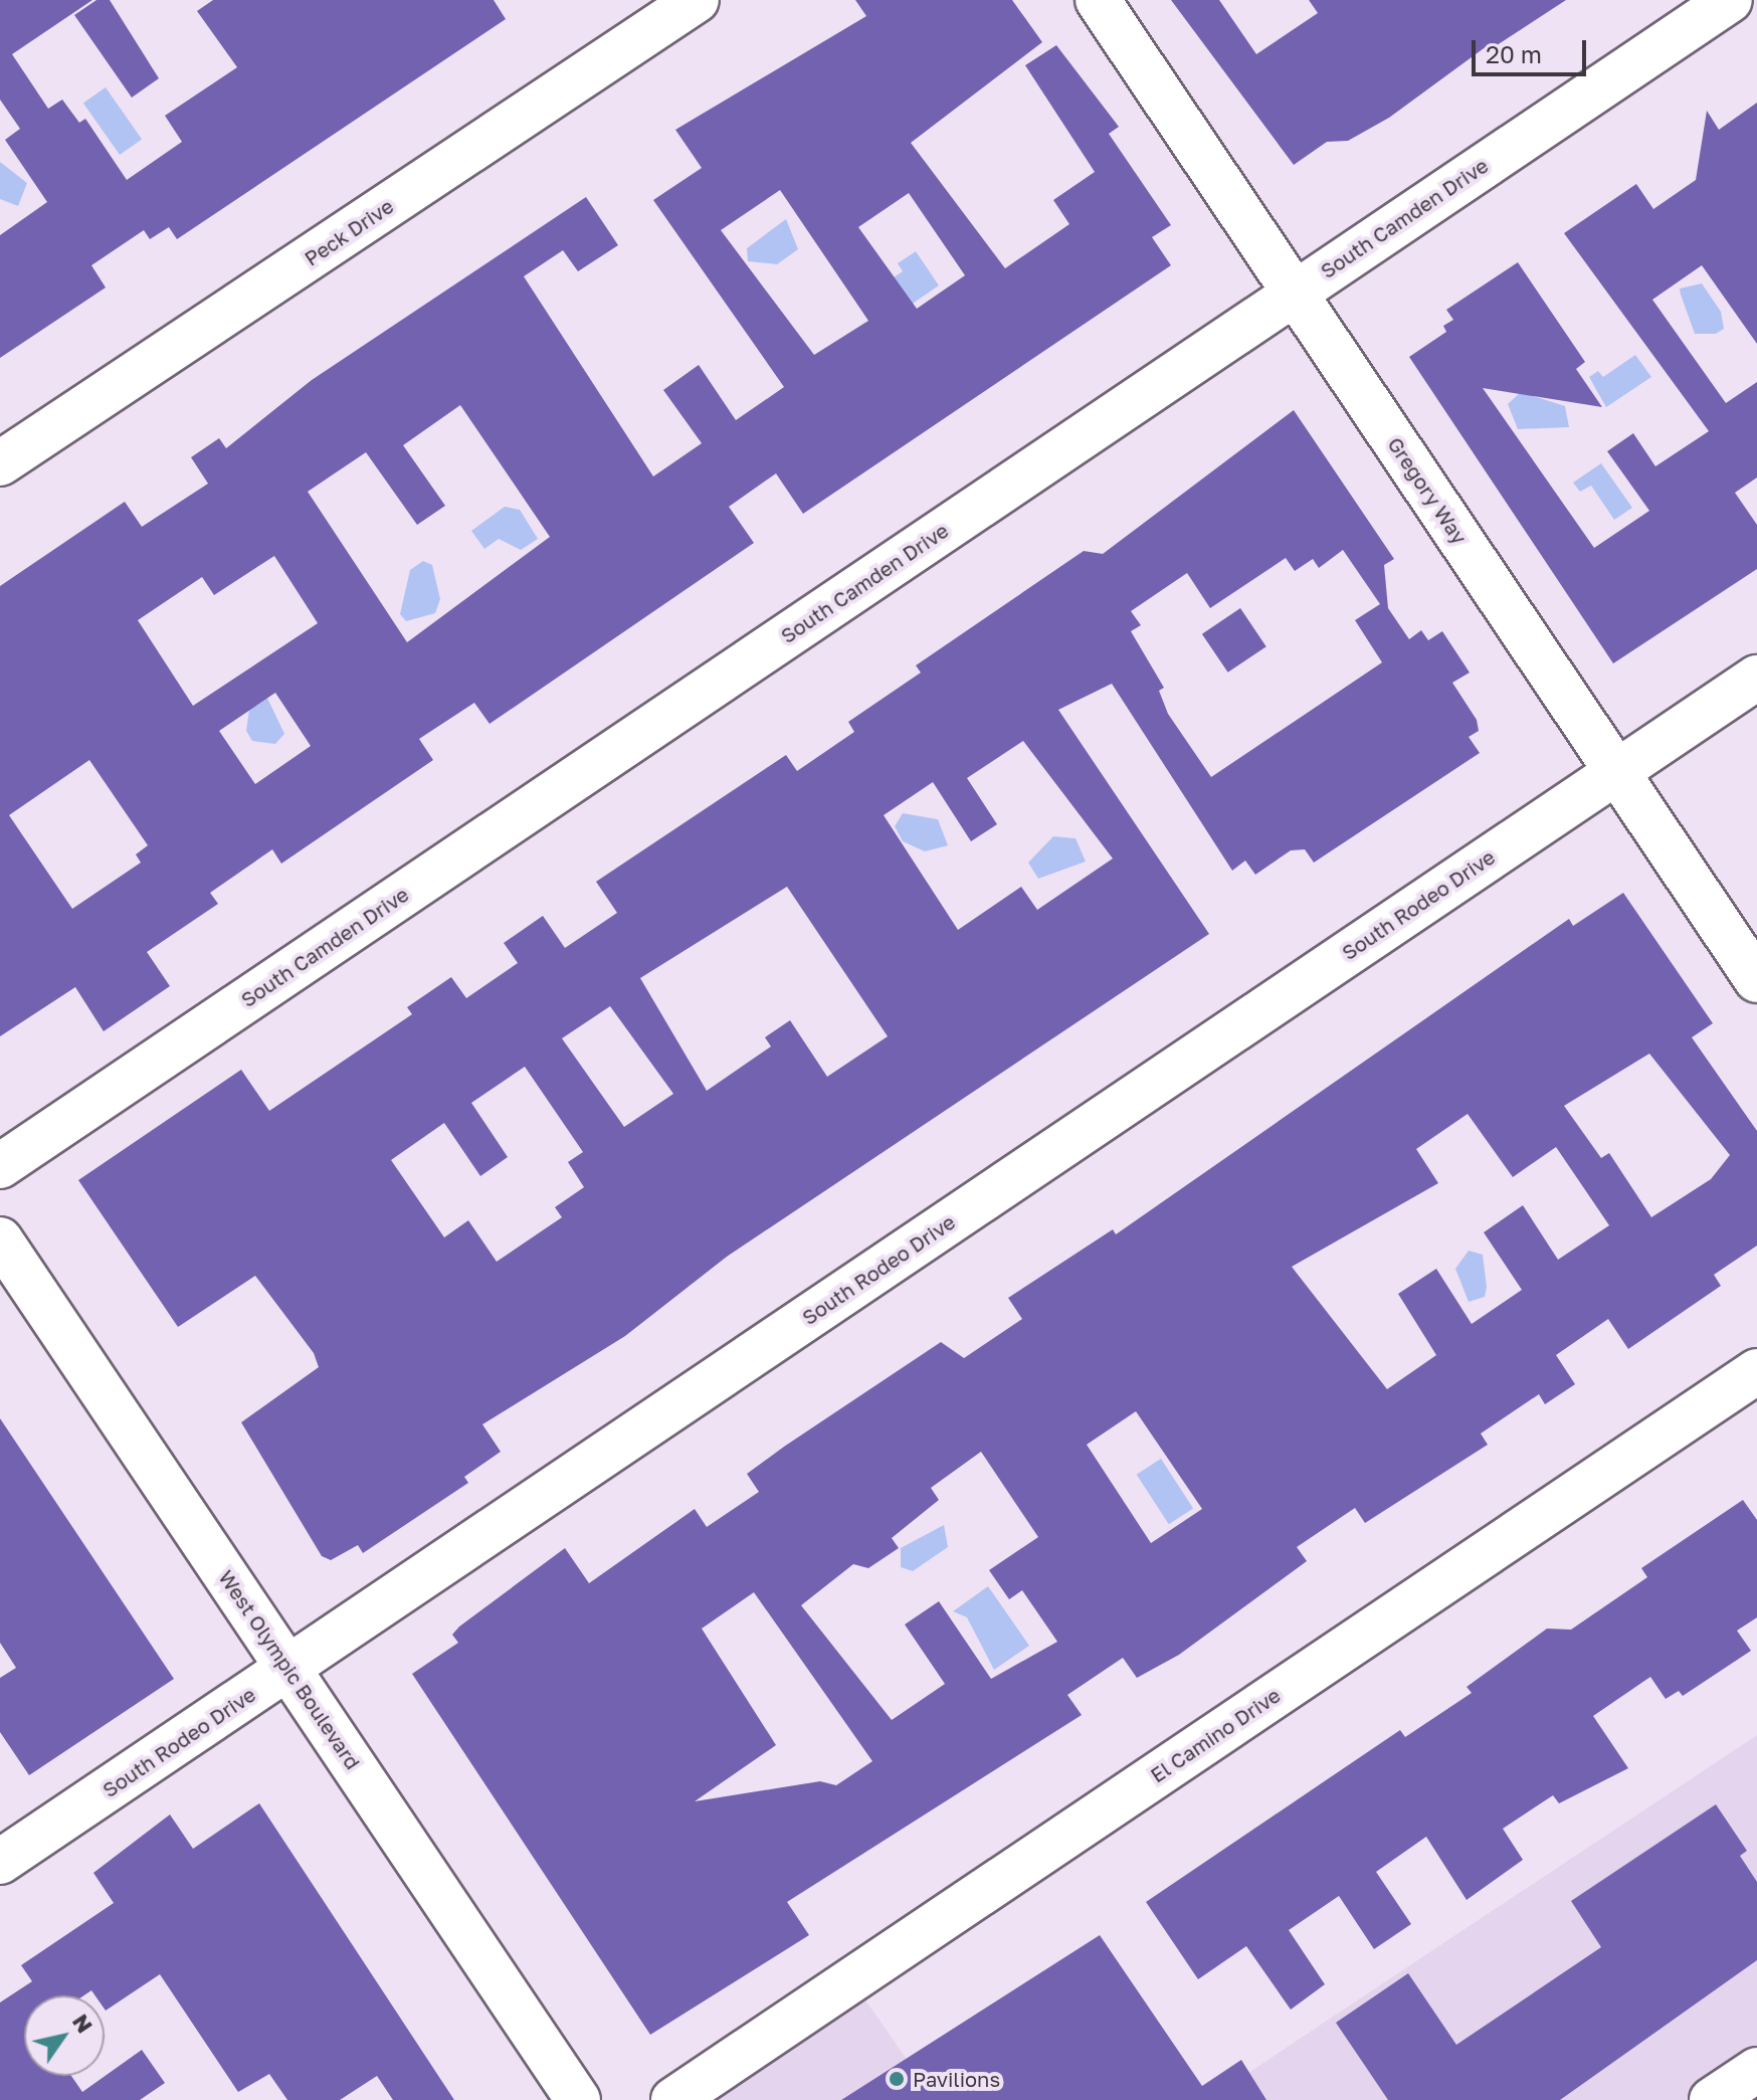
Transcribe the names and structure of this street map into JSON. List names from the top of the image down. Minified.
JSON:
{"streets":{"street":["South Camden Drive","Peck Drive","Gregory Way","South Rodeo Drive","West Olympic Boulevard","El Camino Drive"]},"crossings":[["South Camden Drive","Gregory Way"],["Gregory Way","South Rodeo Drive"],["South Rodeo Drive","West Olympic Boulevard"]],"places":["Pavilions"],"scale_bar":"20 m","north":"top right"}
